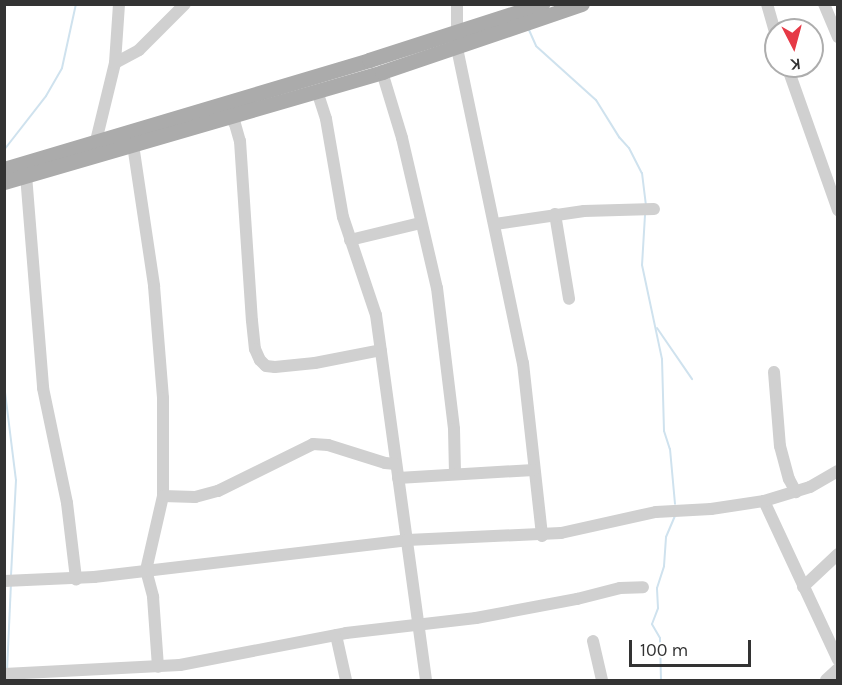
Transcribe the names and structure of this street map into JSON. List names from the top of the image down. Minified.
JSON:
{"scale_bar":"100 m","north":"bottom"}
